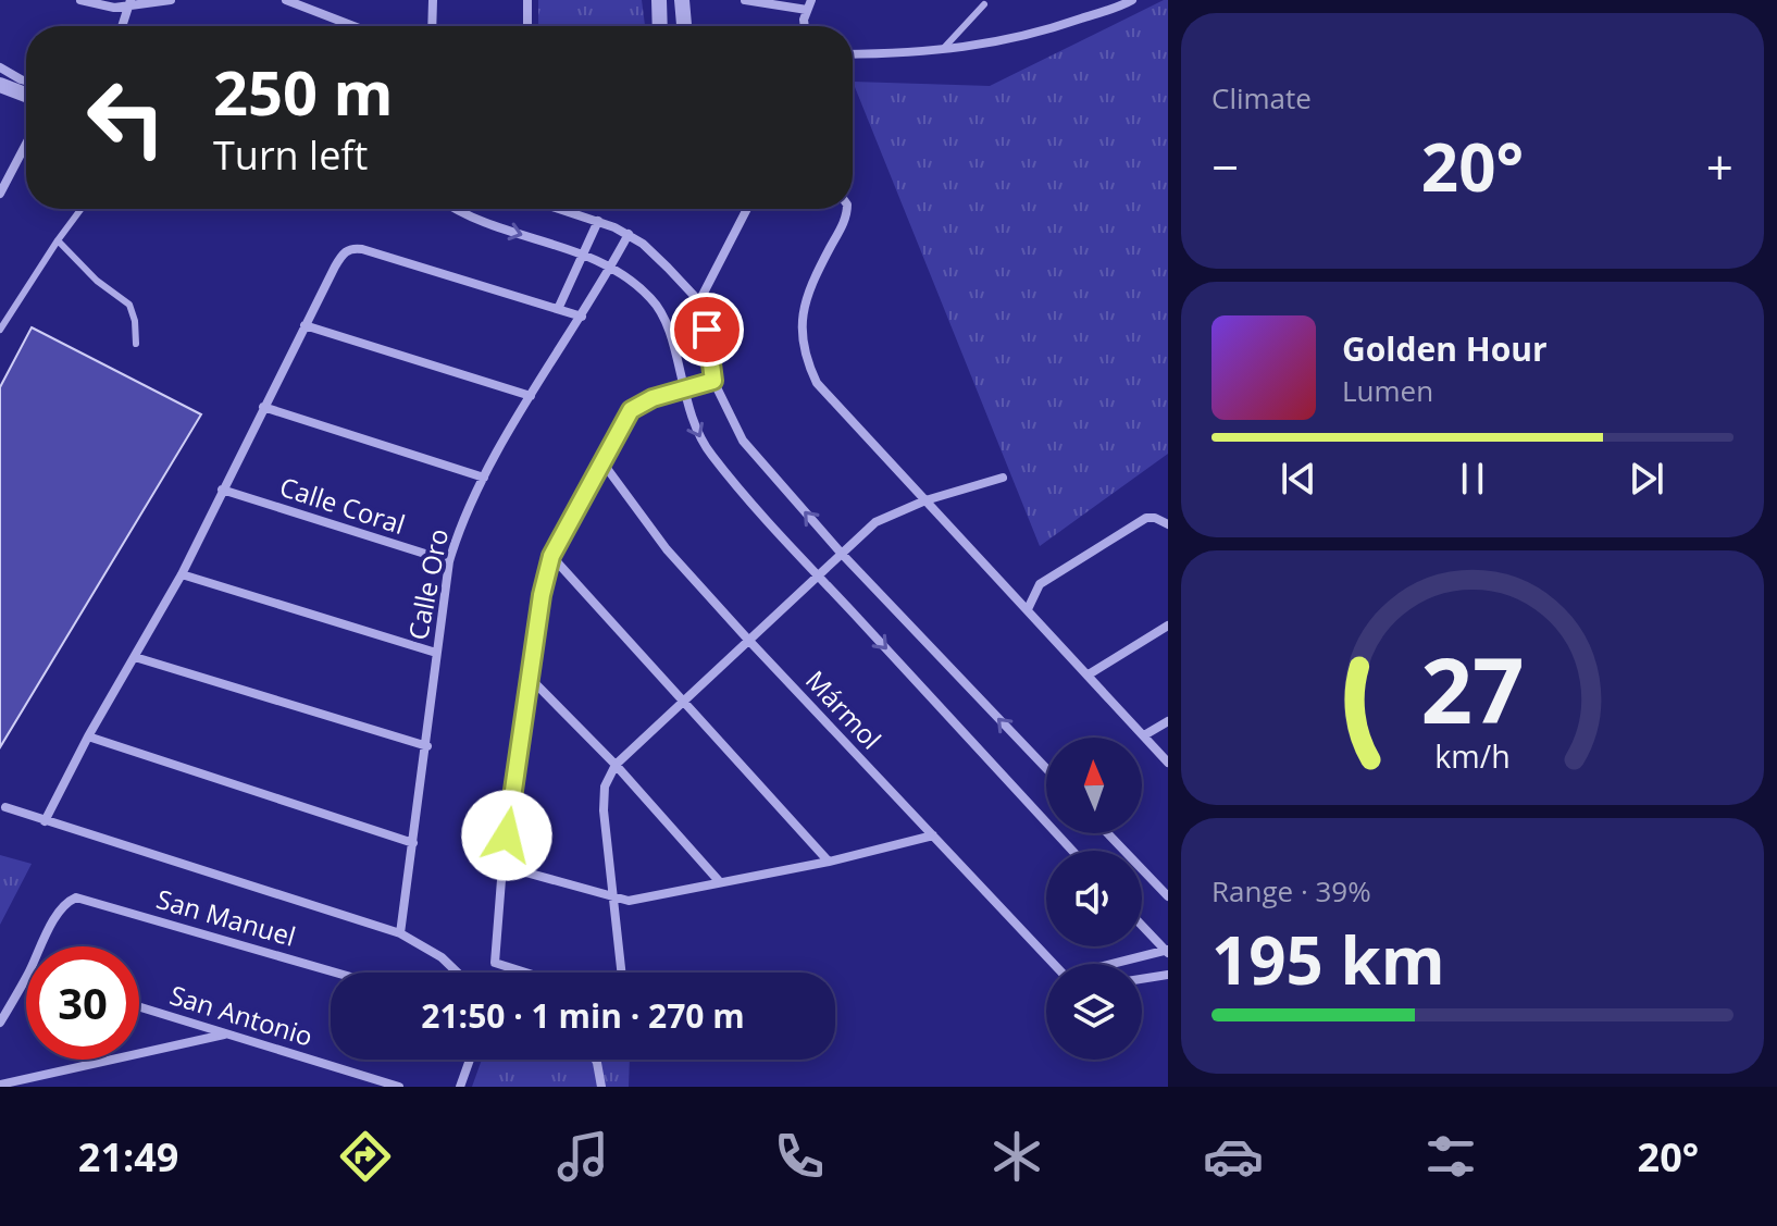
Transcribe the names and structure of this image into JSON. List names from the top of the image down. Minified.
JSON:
{"streets":{"street":["Calle Coral","Calle Oro","Mármol","San Manuel","San Antonio"]},"crossings":[["Calle Coral","Calle Oro"]],"north":"top","page":{"tile":["Climate",["Range · 39%","195 km"]],"turn":["250 m","Turn left"],"heat":["−","20°","+"],"song":["Golden Hour","Lumen"],"limit":"30","trip":"21:50 · 1 min · 270 m","tabs":["21:49","20°"],"gauge":["27","km/h"]}}
